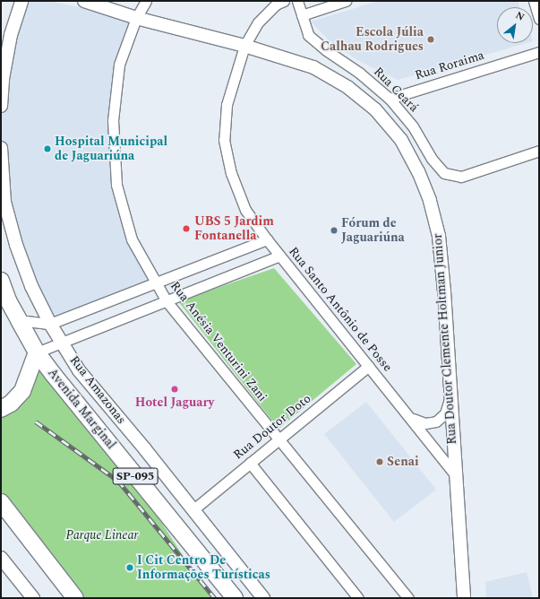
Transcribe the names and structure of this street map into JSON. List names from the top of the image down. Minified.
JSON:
{"streets":{"main road":["Avenida Marginal","SP-095"],"street":["Rua Roraima","Rua Ceará","Rua Santo Antônio de Posse","Rua Doutor Clemente Holtman Junior","Rua Anésia Venturini Zani","Rua Amazonas","Rua Doutor Doto"]},"crossings":[["Rua Roraima","Rua Ceará"],["Rua Santo Antônio de Posse","Rua Doutor Clemente Holtman Junior"],["Rua Santo Antônio de Posse","Rua Doutor Doto"],["Rua Doutor Clemente Holtman Junior","Rua Anésia Venturini Zani"],["Rua Anésia Venturini Zani","Rua Doutor Doto"],["Rua Amazonas","Rua Doutor Doto"],["Avenida Marginal","SP-095"]],"parks":["Parque Linear"],"places":["Escola Júlia Calhau Rodrigues","Hospital Municipal de Jaguariúna","UBS 5 Jardim Fontanella","Fórum de Jaguariúna","Hotel Jaguary","Senai","I Cit Centro De Informações Turísticas"],"north":"top right"}
